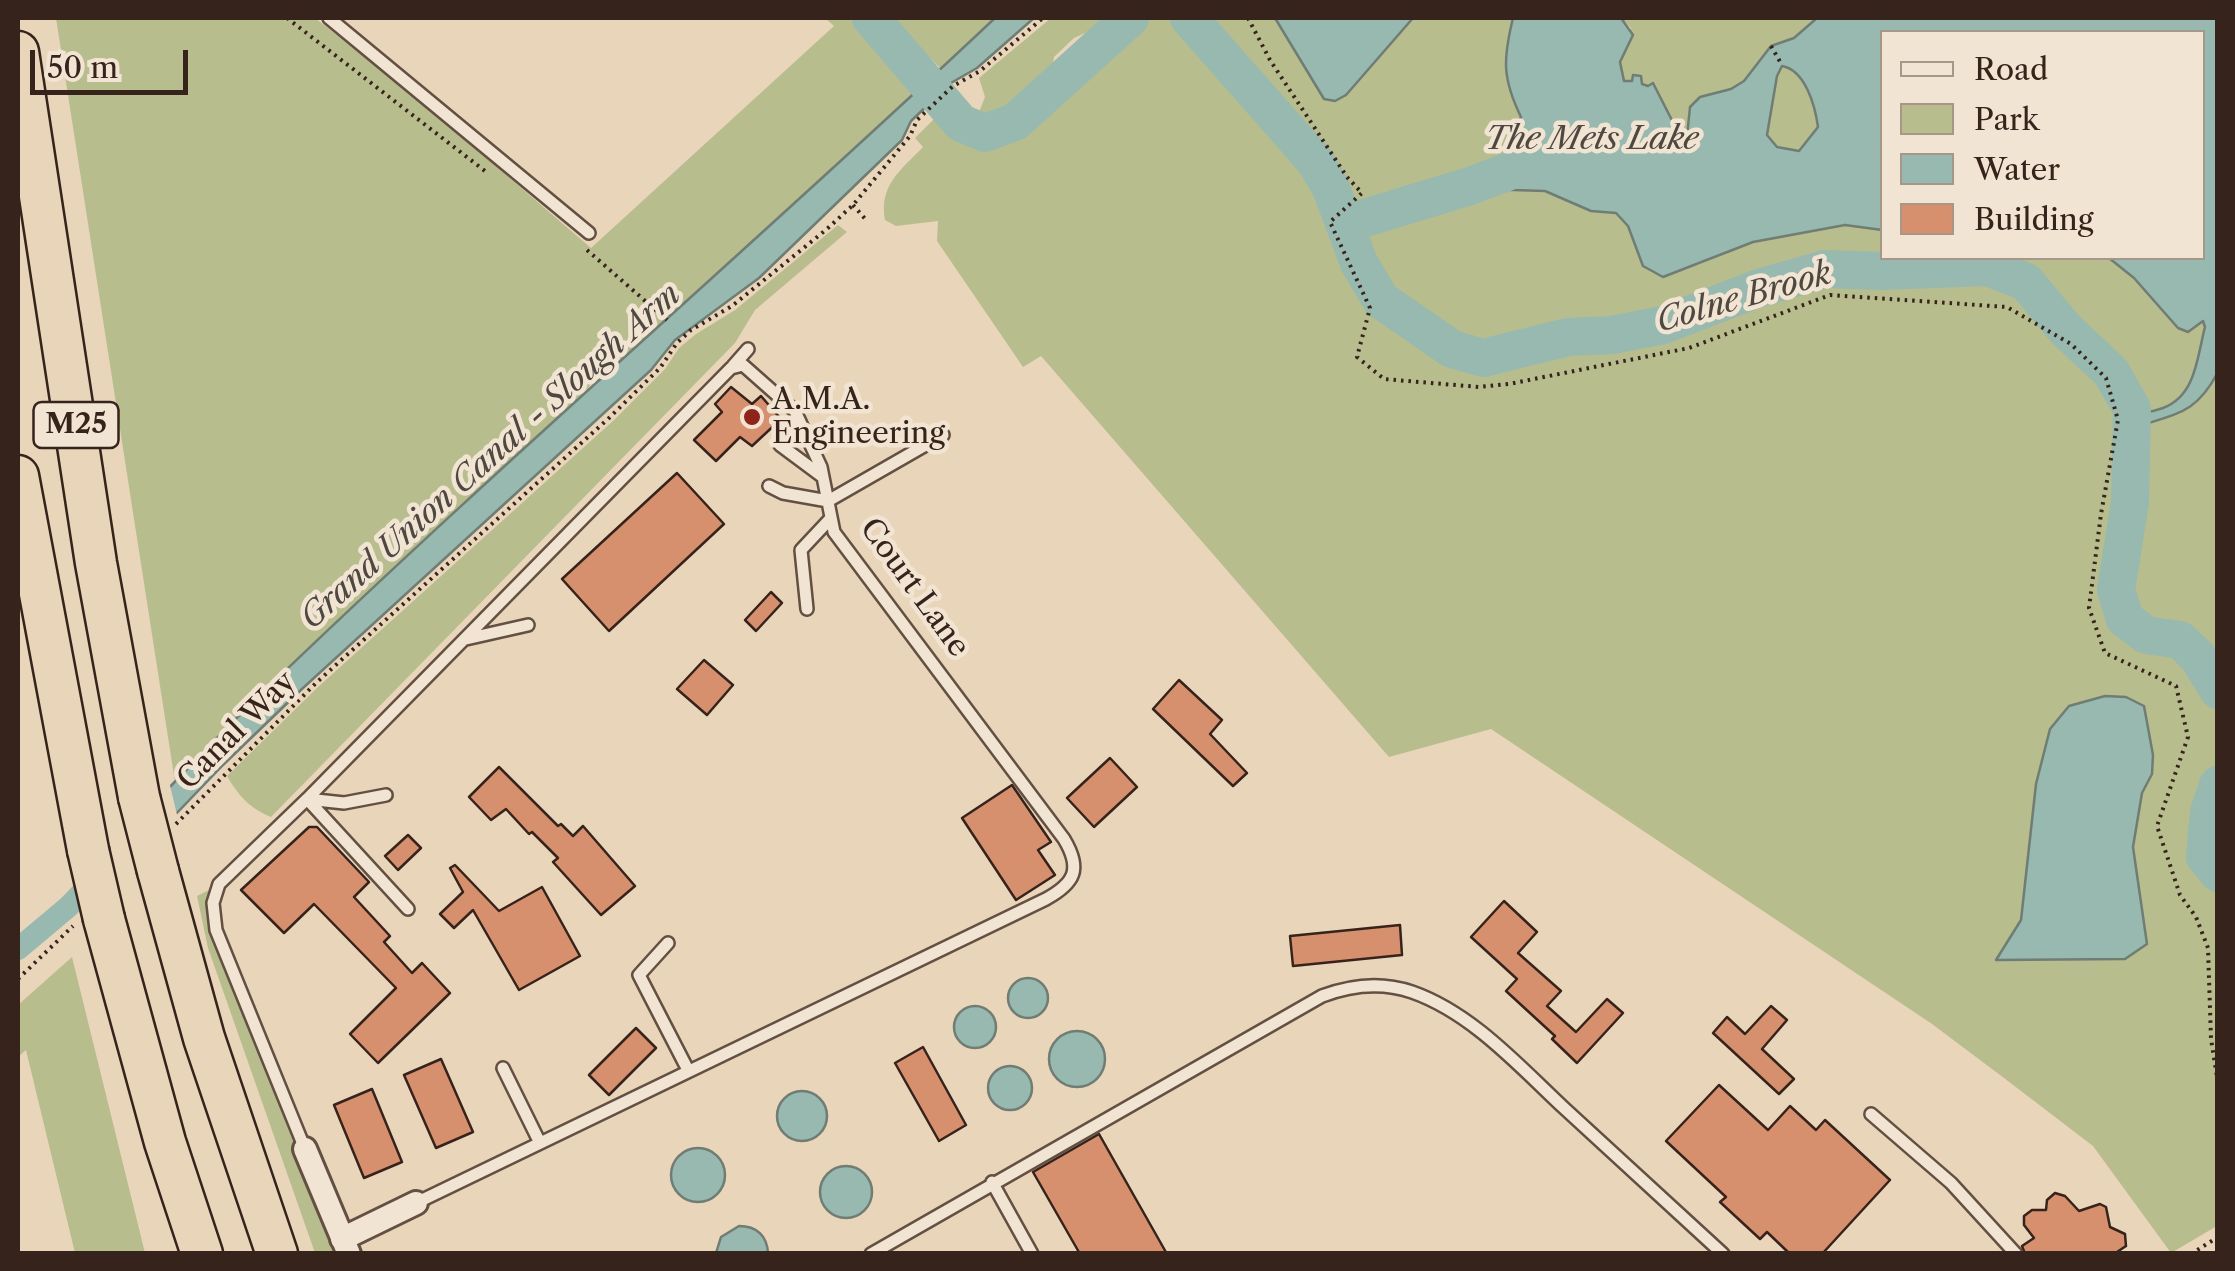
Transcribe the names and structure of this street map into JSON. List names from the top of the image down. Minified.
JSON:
{"streets":{"highway":["M25"],"lane":["Court Lane"],"path":["Canal Way"]},"crossings":[["M25","Canal Way"]],"water":["The Mets Lake","Colne Brook","Grand Union Canal - Slough Arm"],"places":["A.M.A. Engineering"],"legend":["Road","Park","Water","Building"],"scale_bar":"50 m"}
